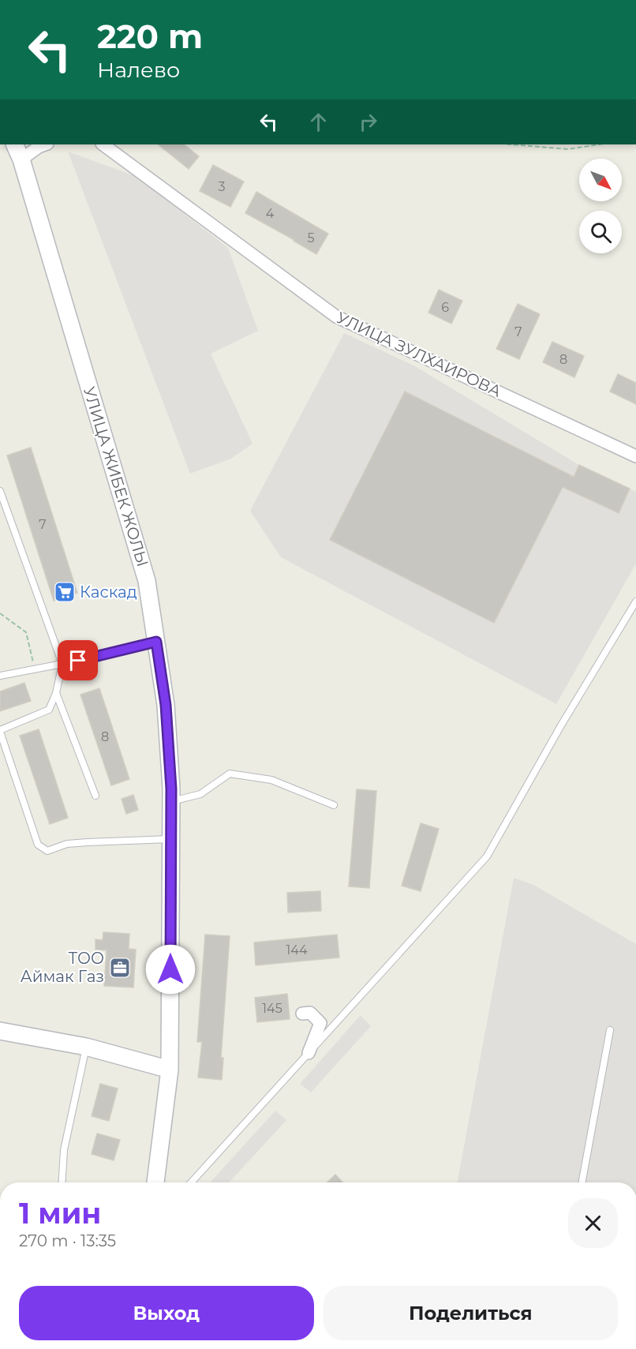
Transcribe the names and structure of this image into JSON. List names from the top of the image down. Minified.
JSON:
{"streets":{"street":["УЛИЦА ЗУЛХАИРОВА","УЛИЦА ЖИБЕК ЖОЛЫ"]},"places":{"supermarket":["Каскад"],"office":["ТОО Аймак Газ"]},"house_numbers":["3","4","5","6","7","8","7","8","144","145"],"north":"bottom right","page":{"turn":["220 m","Налево"],"heading":["1 мин","270 m · 13:35"],"buttons":["Выход","Поделиться"]}}
